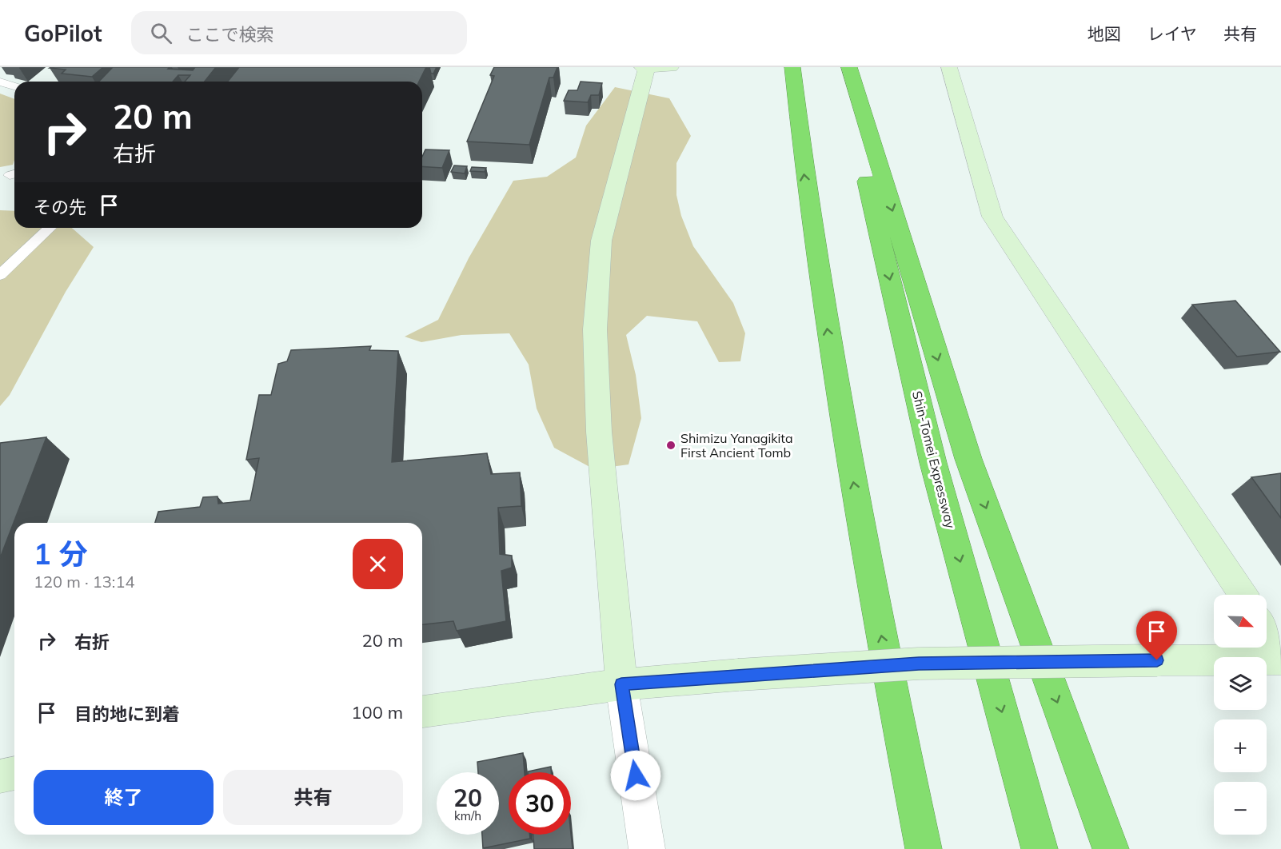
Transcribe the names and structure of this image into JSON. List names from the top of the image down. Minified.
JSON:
{"streets":{"highway":["Shin-Tomei Expressway"]},"places":["Shimizu Yanagikita First Ancient Tomb"],"north":"bottom right","page":{"header":"GoPilot","search":"ここで検索","nav":["地図","レイヤ","共有"],"turn":["20 m","右折"],"then":"その先","heading":["1 分","120 m · 13:14"],"map_buttons":["+","−"],"list":[{"name":"右折","value":"20 m"},{"name":"目的地に到着","value":"100 m"}],"buttons":["終了","共有"],"speed":"20 km/h","limit":"30"}}
